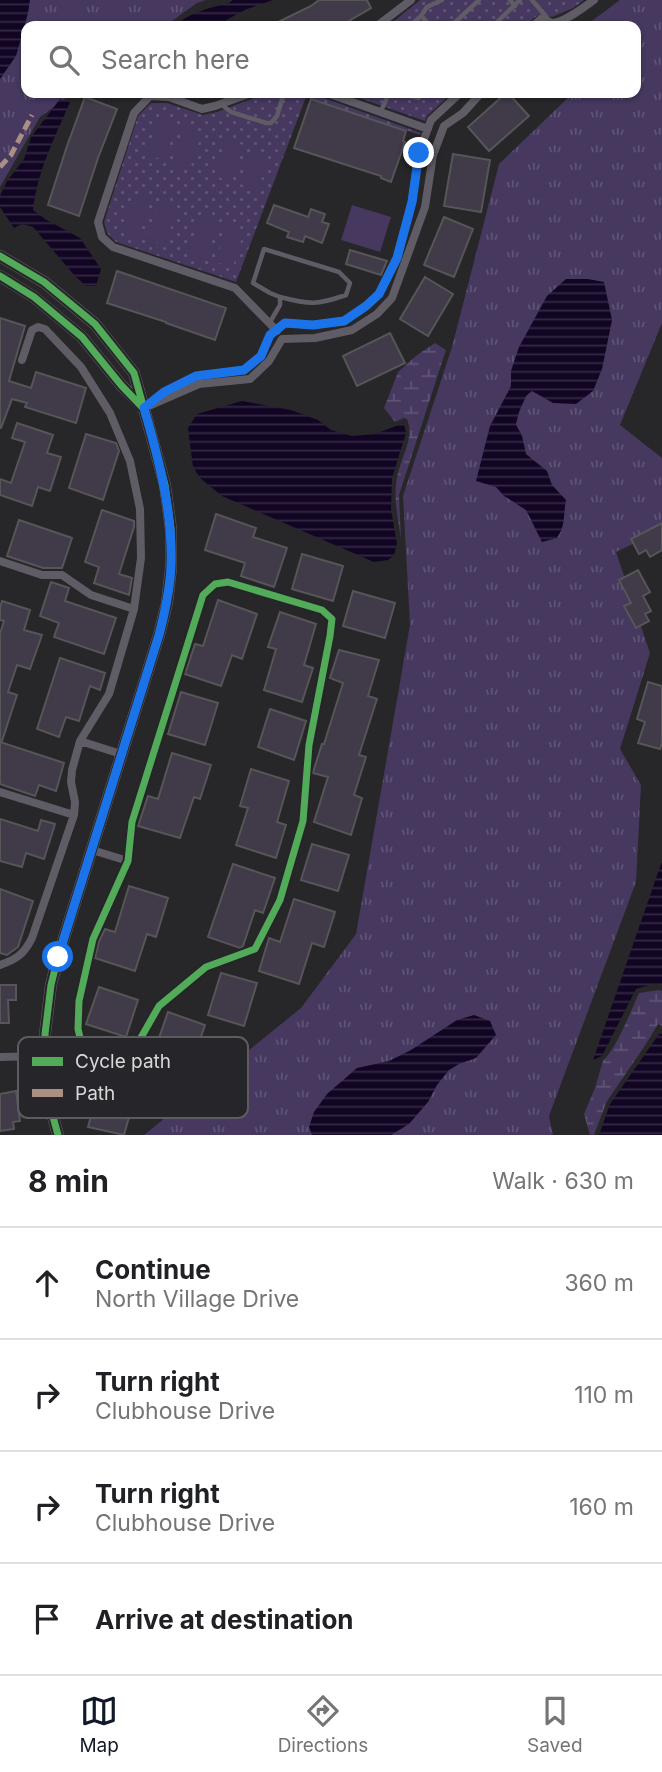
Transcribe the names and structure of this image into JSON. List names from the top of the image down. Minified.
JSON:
{"legend":["Cycle path","Path"],"page":{"search":"Search here","heading":["8 min","Walk · 630 m"],"list":[["Continue","North Village Drive","360 m"],["Turn right","Clubhouse Drive","110 m"],["Turn right","Clubhouse Drive","160 m"],"Arrive at destination"],"nav":["Map","Directions","Saved"]}}
